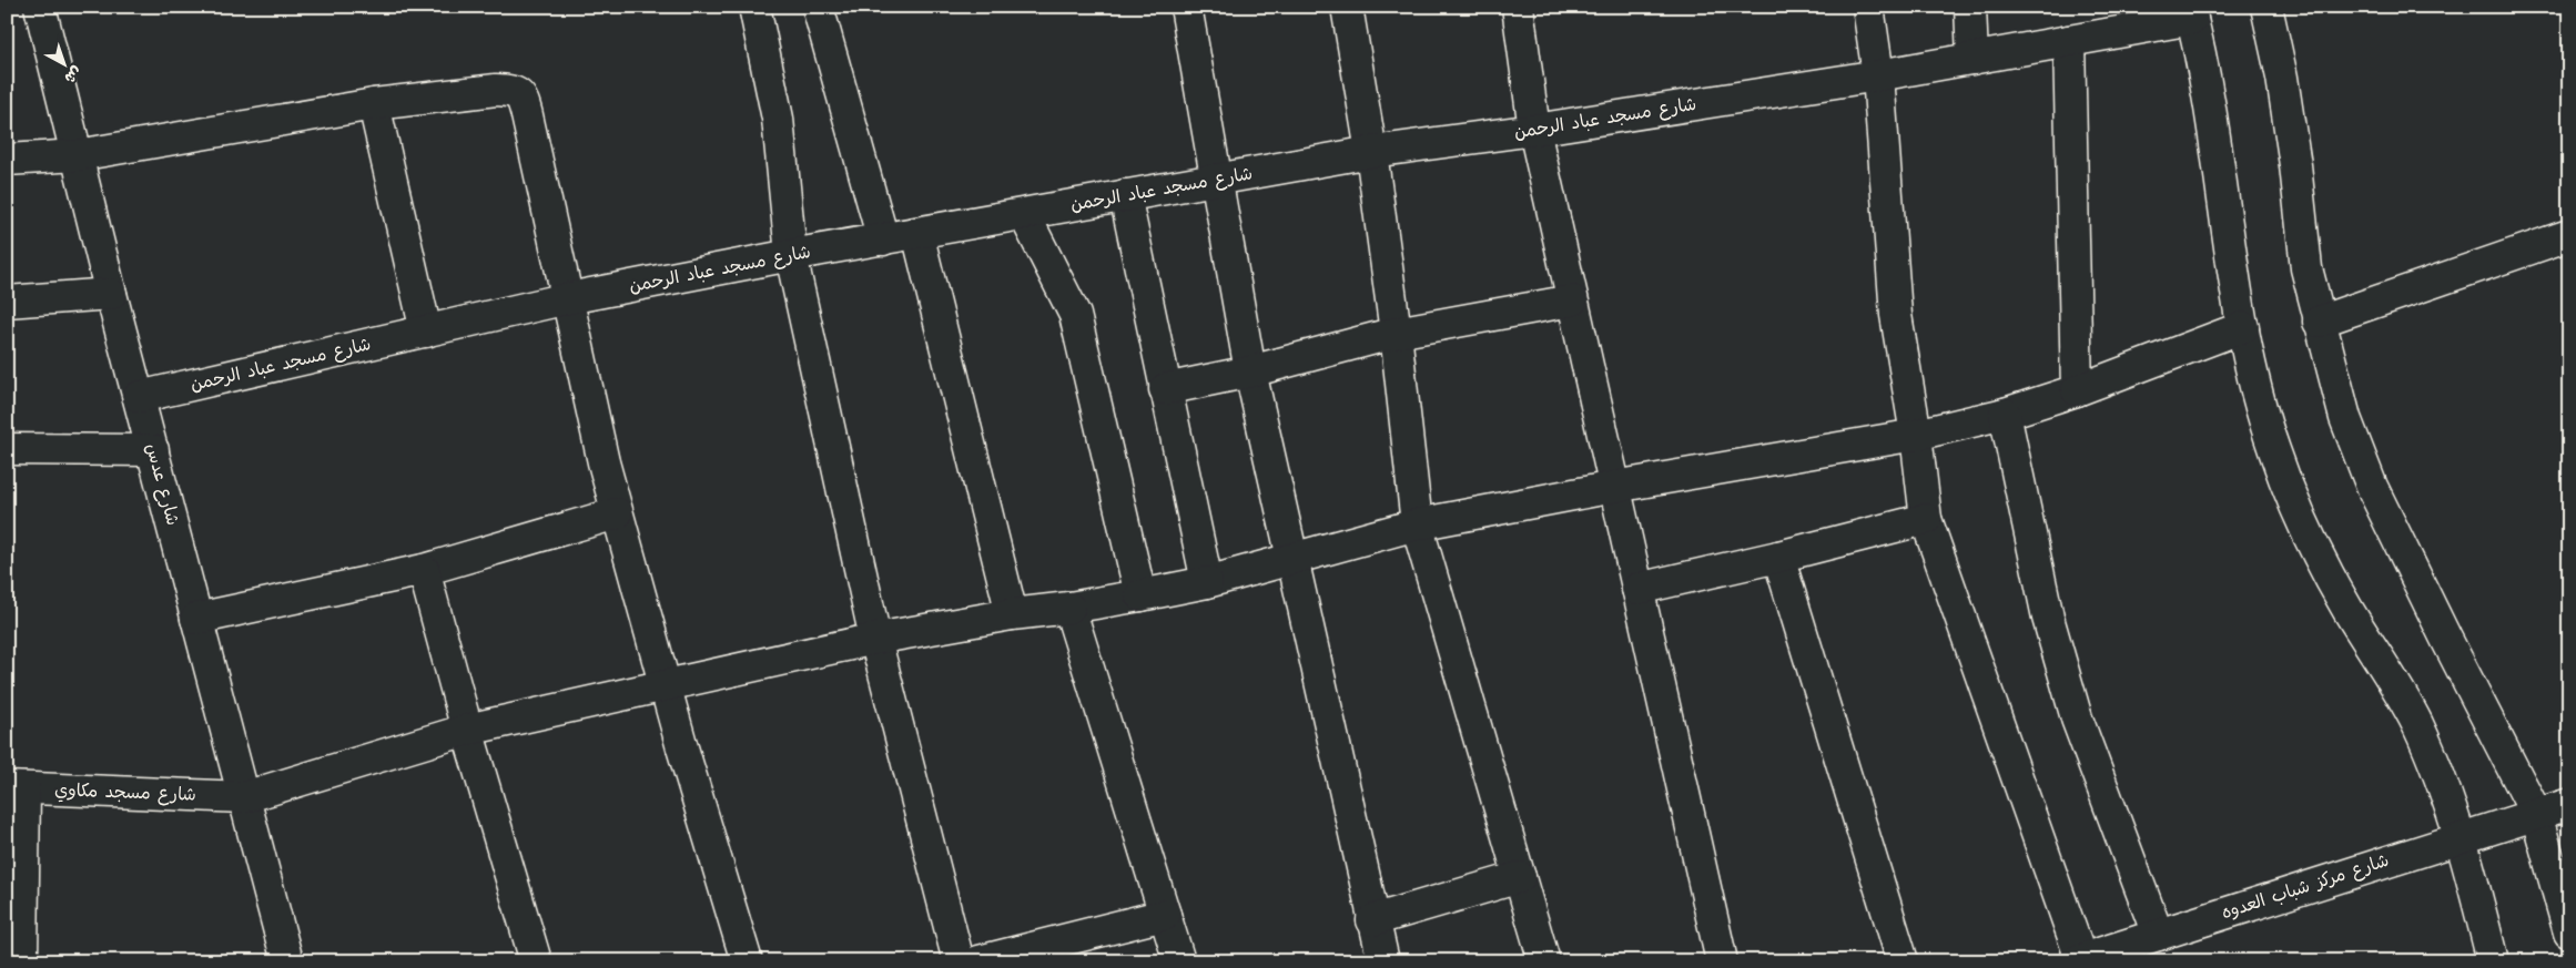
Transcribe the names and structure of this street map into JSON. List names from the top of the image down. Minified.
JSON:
{"streets":{"street":["شارع مسجد عباد الرحمن","شارع عدس","شارع مسجد مكاوي","شارع مركز شباب العدوه"]},"crossings":[["شارع مسجد عباد الرحمن","شارع عدس"],["شارع عدس","شارع مسجد مكاوي"]],"north":"bottom right"}
